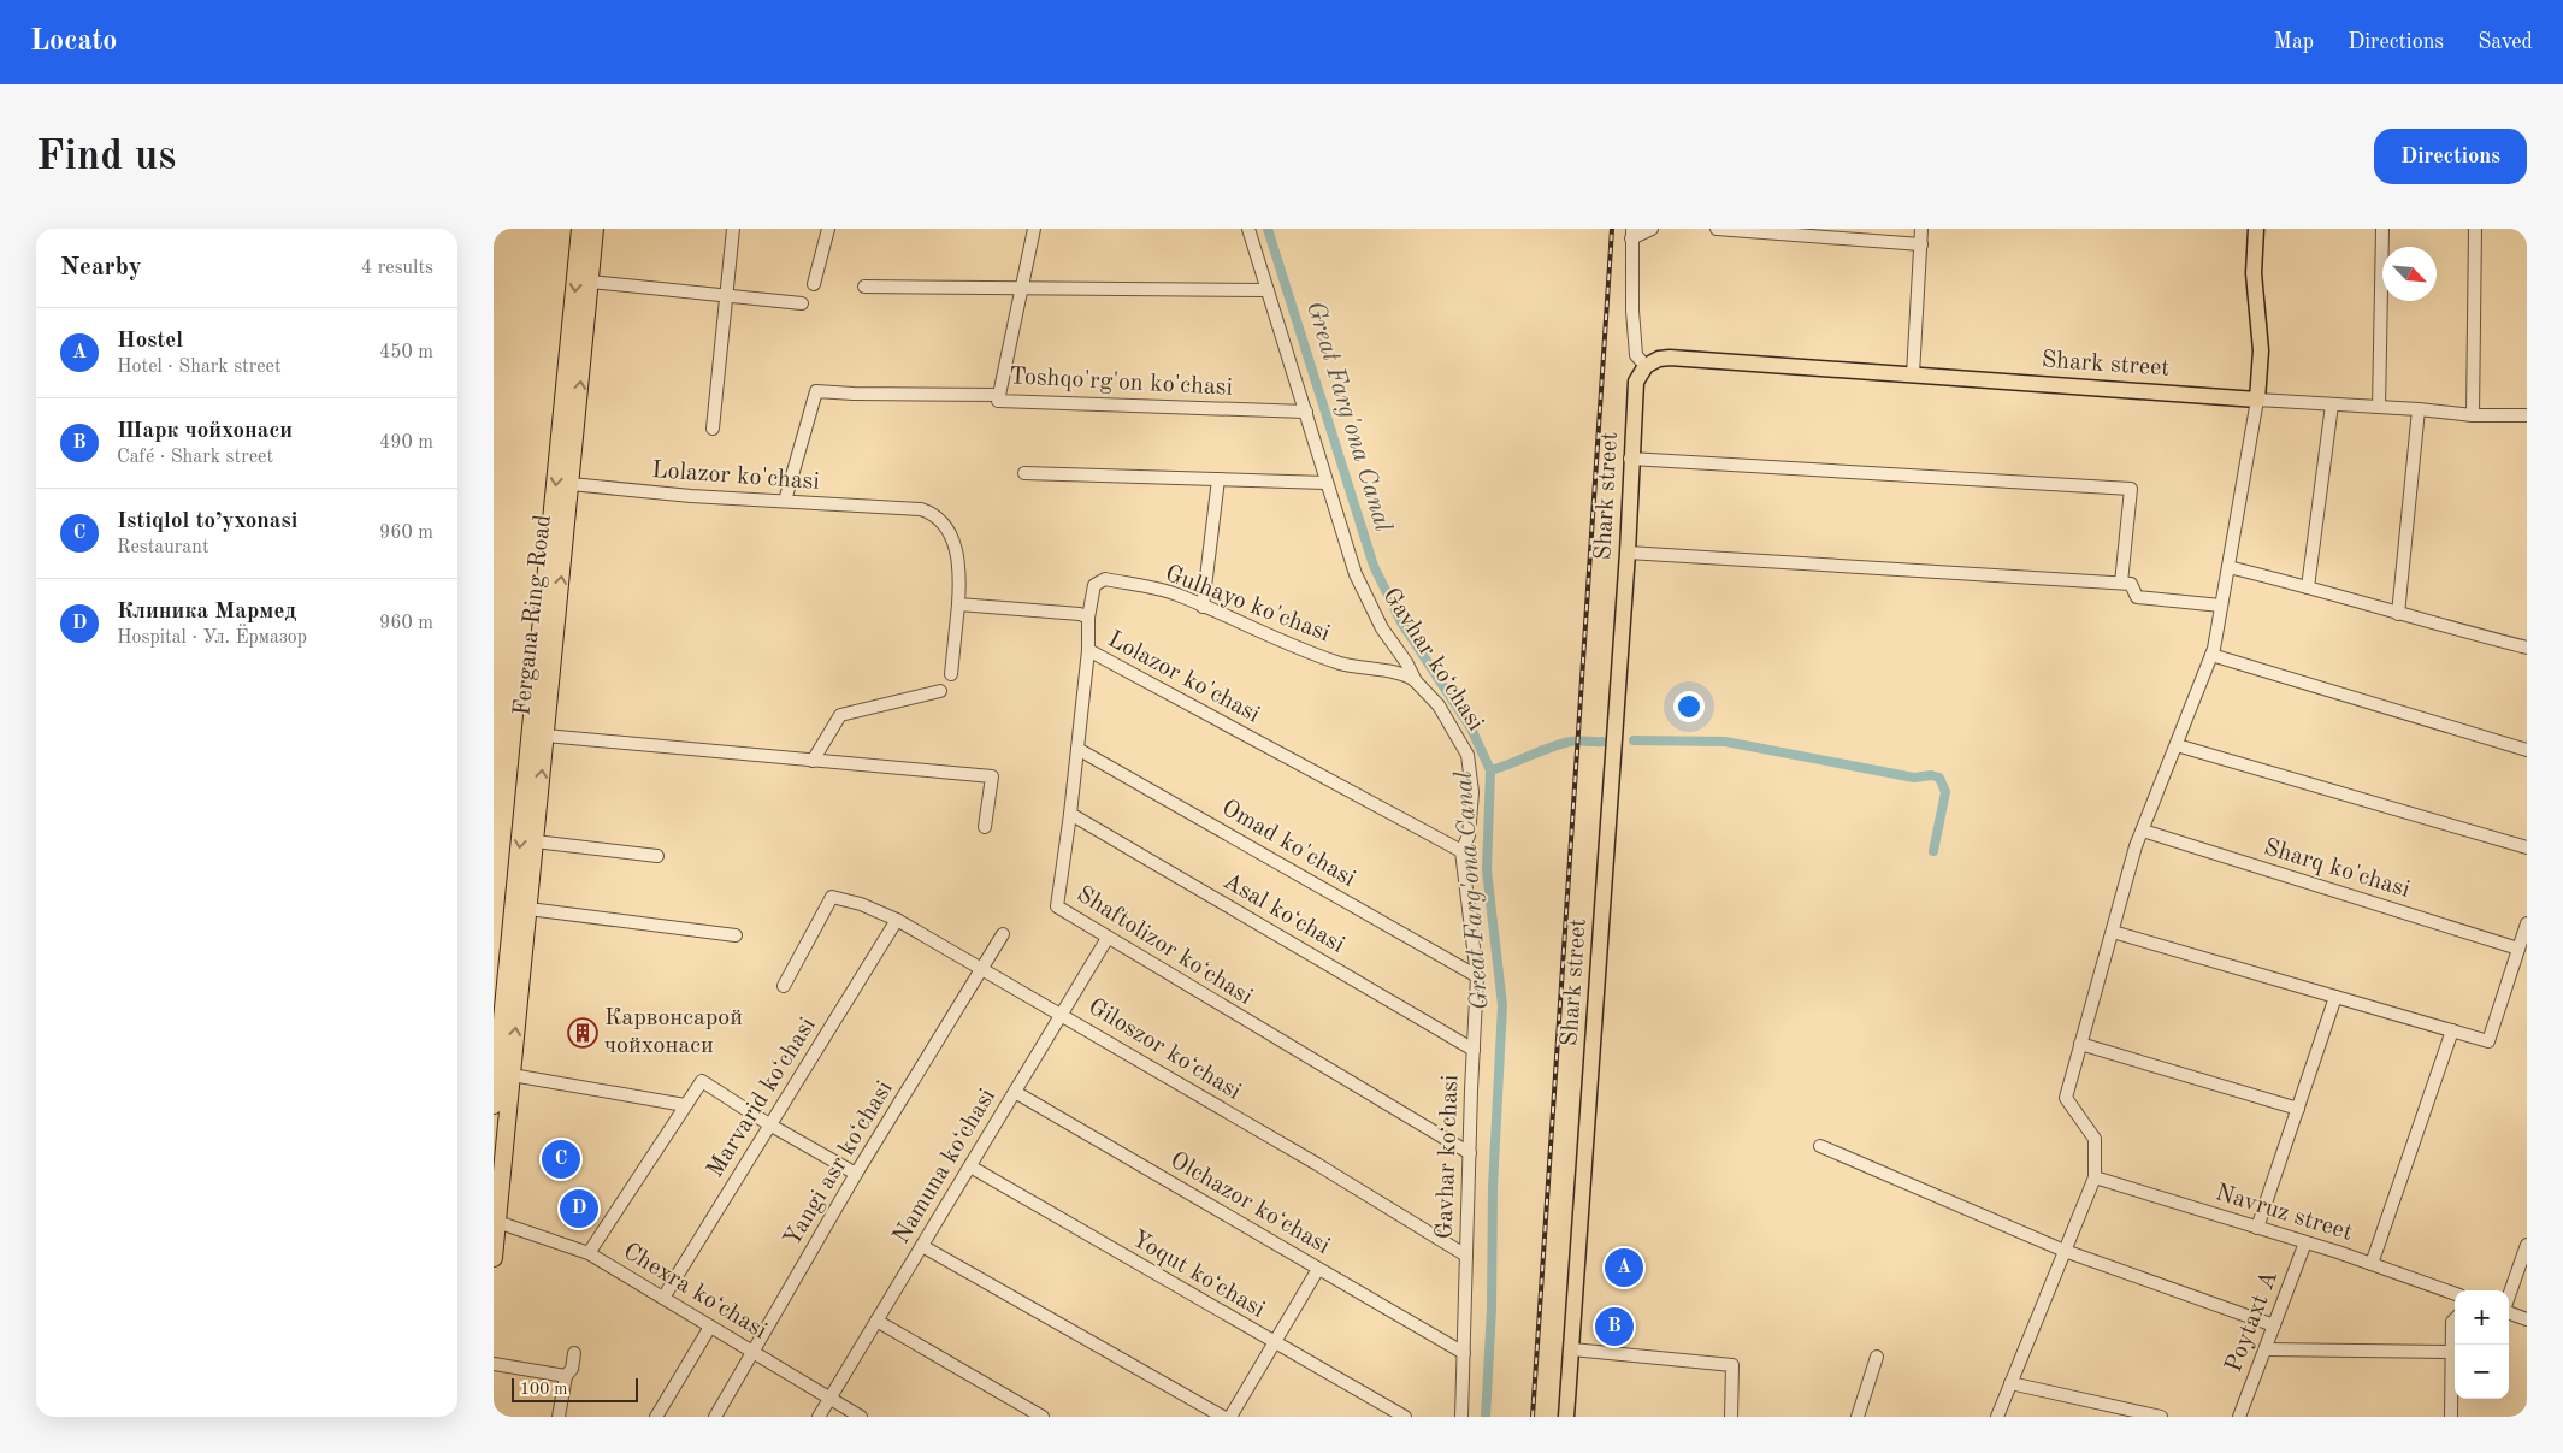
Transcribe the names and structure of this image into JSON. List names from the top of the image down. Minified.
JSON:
{"streets":{"highway":["Fergana Ring Road"],"main road":["Shark street"],"street":["Toshqo'rg'on ko'chasi","Lolazor ko'chasi","Gulhayo ko'chasi","Gavhar koʻchasi","Omad ko'chasi","Sharq ko'chasi","Asal koʻchasi","Shaftolizor koʻchasi","Giloszor koʻchasi","Marvarid koʻchasi","Yangi asr koʻchasi","Namuna koʻchasi","Olchazor koʻchasi","Navruz street","Yoqut koʻchasi","Chexra koʻchasi","Poytaxt A"]},"crossings":[["Toshqo'rg'on ko'chasi","Gavhar koʻchasi"],["Lolazor ko'chasi","Gulhayo ko'chasi"],["Lolazor ko'chasi","Fergana Ring Road"],["Lolazor ko'chasi","Gavhar koʻchasi"],["Lolazor ko'chasi","Shaftolizor koʻchasi"],["Gulhayo ko'chasi","Gavhar koʻchasi"],["Fergana Ring Road","Chexra koʻchasi"],["Gavhar koʻchasi","Omad ko'chasi"],["Gavhar koʻchasi","Asal koʻchasi"],["Gavhar koʻchasi","Shaftolizor koʻchasi"],["Gavhar koʻchasi","Giloszor koʻchasi"],["Gavhar koʻchasi","Olchazor koʻchasi"],["Omad ko'chasi","Shaftolizor koʻchasi"],["Asal koʻchasi","Shaftolizor koʻchasi"],["Shaftolizor koʻchasi","Namuna koʻchasi"],["Giloszor koʻchasi","Marvarid koʻchasi"],["Giloszor koʻchasi","Yangi asr koʻchasi"],["Giloszor koʻchasi","Namuna koʻchasi"],["Marvarid koʻchasi","Chexra koʻchasi"],["Yangi asr koʻchasi","Chexra koʻchasi"],["Namuna koʻchasi","Olchazor koʻchasi"],["Namuna koʻchasi","Yoqut koʻchasi"],["Namuna koʻchasi","Chexra koʻchasi"],["Navruz street","Poytaxt A"]],"water":["Great Farg'ona Canal"],"places":{"building":["Карвонсарой чойхонаси"]},"scale_bar":"100 m","north":"bottom right","page":{"header":"Locato","nav":["Map","Directions","Saved"],"buttons":"Directions","title":"Find us","heading":["Nearby","4 results"],"list":[{"mark":"A","name":"Hostel","note":"Hotel · Shark street","value":"450 m"},{"mark":"B","name":"Шарк чойхонаси","note":"Café · Shark street","value":"490 m"},{"mark":"C","name":"Istiqlol to’yxonasi","note":"Restaurant","value":"960 m"},{"mark":"D","name":"Клиника Мармед","note":"Hospital · Ул. Ёрмазор","value":"960 m"}],"pins":["C","D","A","B"],"map_buttons":["+","−"],"scale":"100 m"}}
